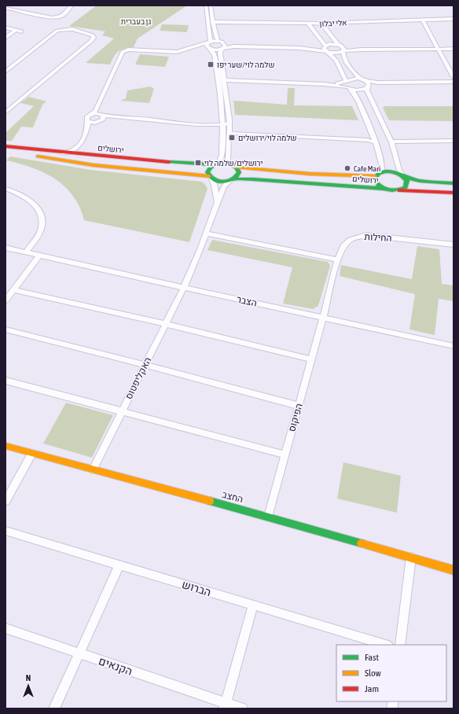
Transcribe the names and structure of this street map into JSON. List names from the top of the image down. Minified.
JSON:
{"streets":{"street":["אלי יבלון","ירושלים","החילות","הצבר","האקליפטוס","הפיקוס","החצב","הברוש","הקנאים"]},"crossings":[["ירושלים","האקליפטוס"],["החילות","הצבר"],["החילות","הפיקוס"],["הצבר","האקליפטוס"],["הצבר","הפיקוס"],["האקליפטוס","החצב"],["הפיקוס","החצב"]],"parks":["גן בעברית"],"places":{"transit":["שלמה לוי/שער יפו","שלמה לוי/ירושלים","ירושלים/שלמה לוי"],"other":["Cafe Mari"]},"legend":["Fast","Slow","Jam"],"north":"top"}
